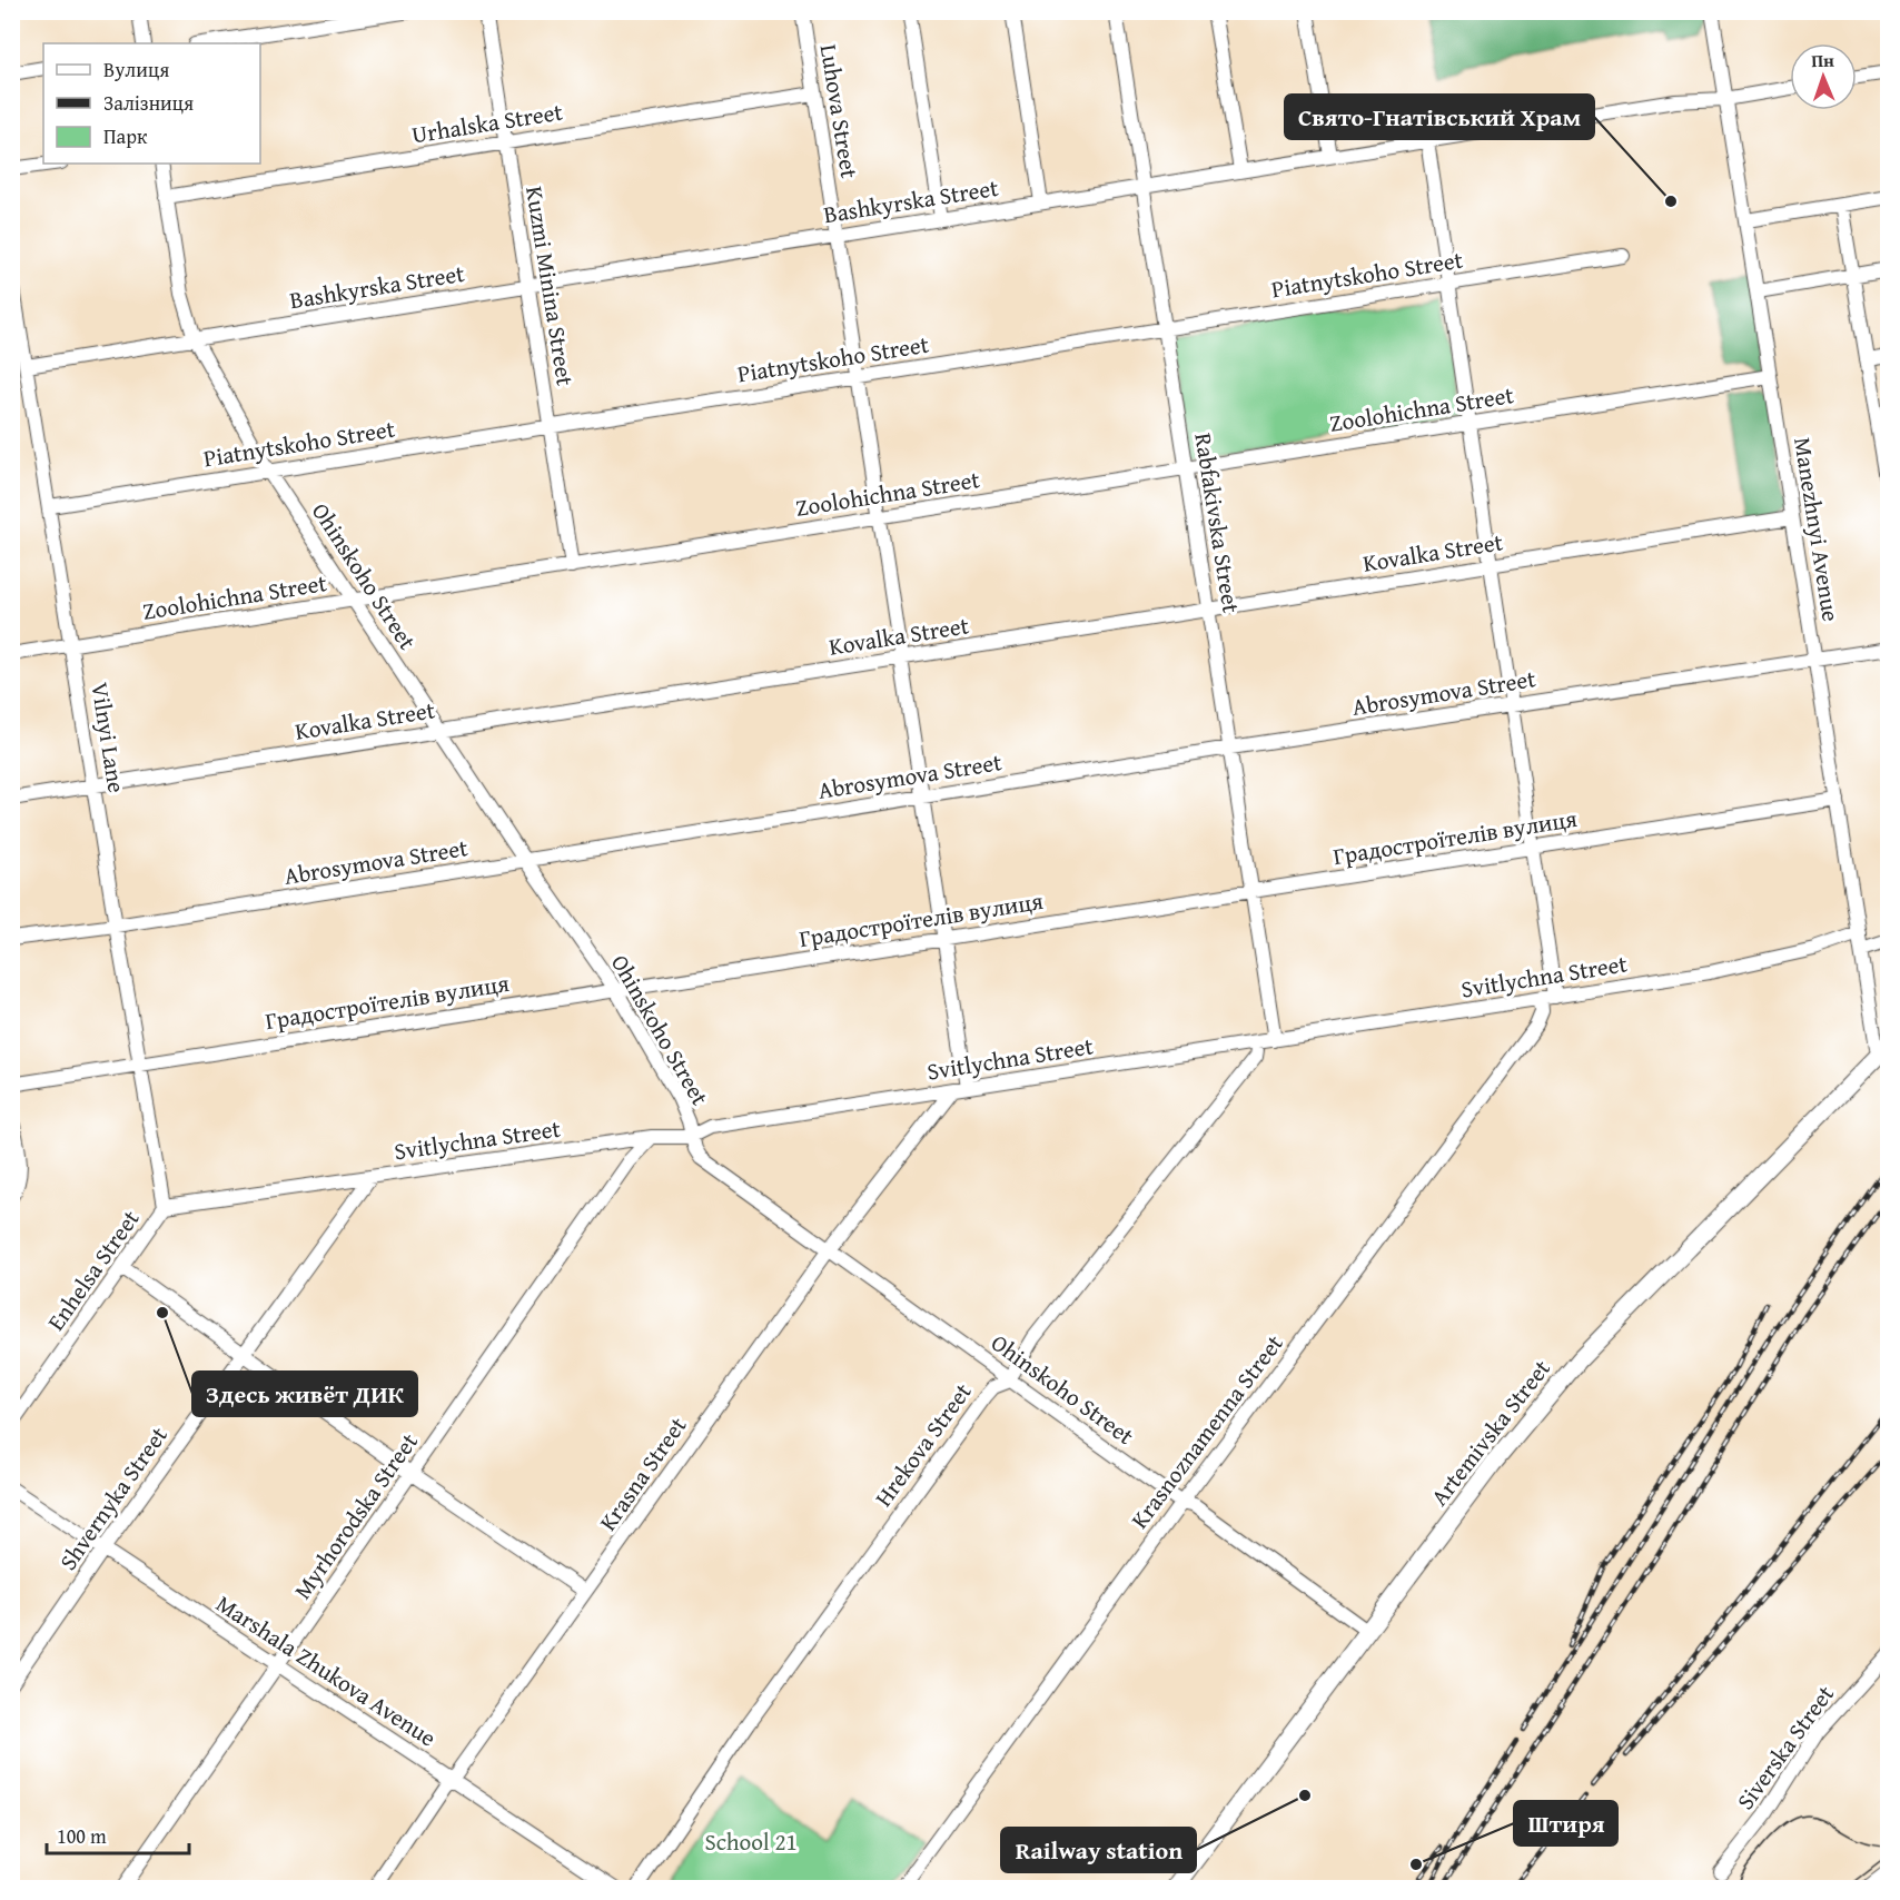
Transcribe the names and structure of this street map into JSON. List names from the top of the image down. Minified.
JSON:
{"streets":{"main road":["Artemivska Street"],"street":["Luhova Street","Urhalska Street","Bashkyrska Street","Piatnytskoho Street","Kuzmi Minina Street","Zoolohichna Street","Rabfakivska Street","Manezhnyi Avenue","Kovalka Street","Ohinskoho Street","Abrosymova Street","Vilnyi Lane","Градостроїтелiв вулиця","Svitlychna Street","Enhelsa Street","Krasnoznamenna Street","Hrekova Street","Krasna Street","Shvernyka Street","Myrhorodska Street","Marshala Zhukova Avenue","Siverska Street"]},"crossings":[["Luhova Street","Urhalska Street"],["Luhova Street","Bashkyrska Street"],["Luhova Street","Piatnytskoho Street"],["Luhova Street","Zoolohichna Street"],["Luhova Street","Kovalka Street"],["Luhova Street","Abrosymova Street"],["Luhova Street","Градостроїтелiв вулиця"],["Luhova Street","Svitlychna Street"],["Luhova Street","Krasna Street"],["Urhalska Street","Kuzmi Minina Street"],["Urhalska Street","Ohinskoho Street"],["Bashkyrska Street","Kuzmi Minina Street"],["Bashkyrska Street","Rabfakivska Street"],["Bashkyrska Street","Manezhnyi Avenue"],["Bashkyrska Street","Ohinskoho Street"],["Bashkyrska Street","Vilnyi Lane"],["Piatnytskoho Street","Kuzmi Minina Street"],["Piatnytskoho Street","Rabfakivska Street"],["Piatnytskoho Street","Ohinskoho Street"],["Piatnytskoho Street","Vilnyi Lane"],["Kuzmi Minina Street","Zoolohichna Street"],["Zoolohichna Street","Rabfakivska Street"],["Zoolohichna Street","Manezhnyi Avenue"],["Zoolohichna Street","Ohinskoho Street"],["Zoolohichna Street","Vilnyi Lane"],["Rabfakivska Street","Kovalka Street"],["Rabfakivska Street","Abrosymova Street"],["Rabfakivska Street","Градостроїтелiв вулиця"],["Rabfakivska Street","Svitlychna Street"],["Manezhnyi Avenue","Kovalka Street"],["Manezhnyi Avenue","Abrosymova Street"],["Manezhnyi Avenue","Градостроїтелiв вулиця"],["Manezhnyi Avenue","Svitlychna Street"],["Manezhnyi Avenue","Artemivska Street"],["Kovalka Street","Ohinskoho Street"],["Kovalka Street","Vilnyi Lane"],["Ohinskoho Street","Abrosymova Street"],["Ohinskoho Street","Градостроїтелiв вулиця"],["Ohinskoho Street","Svitlychna Street"],["Ohinskoho Street","Krasnoznamenna Street"],["Ohinskoho Street","Artemivska Street"],["Ohinskoho Street","Hrekova Street"],["Ohinskoho Street","Krasna Street"],["Abrosymova Street","Vilnyi Lane"],["Vilnyi Lane","Градостроїтелiв вулиця"],["Vilnyi Lane","Svitlychna Street"],["Vilnyi Lane","Enhelsa Street"],["Svitlychna Street","Enhelsa Street"],["Svitlychna Street","Krasnoznamenna Street"],["Svitlychna Street","Hrekova Street"],["Svitlychna Street","Krasna Street"],["Svitlychna Street","Shvernyka Street"],["Svitlychna Street","Myrhorodska Street"],["Krasna Street","Marshala Zhukova Avenue"],["Shvernyka Street","Marshala Zhukova Avenue"],["Myrhorodska Street","Marshala Zhukova Avenue"]],"parks":["School 21"],"places":["Свято-Гнатівський Храм","Здесь живёт ДИК","Railway station","Штиря"],"legend":["Вулиця","Залізниця","Парк"],"scale_bar":"100 m","north":"top"}
